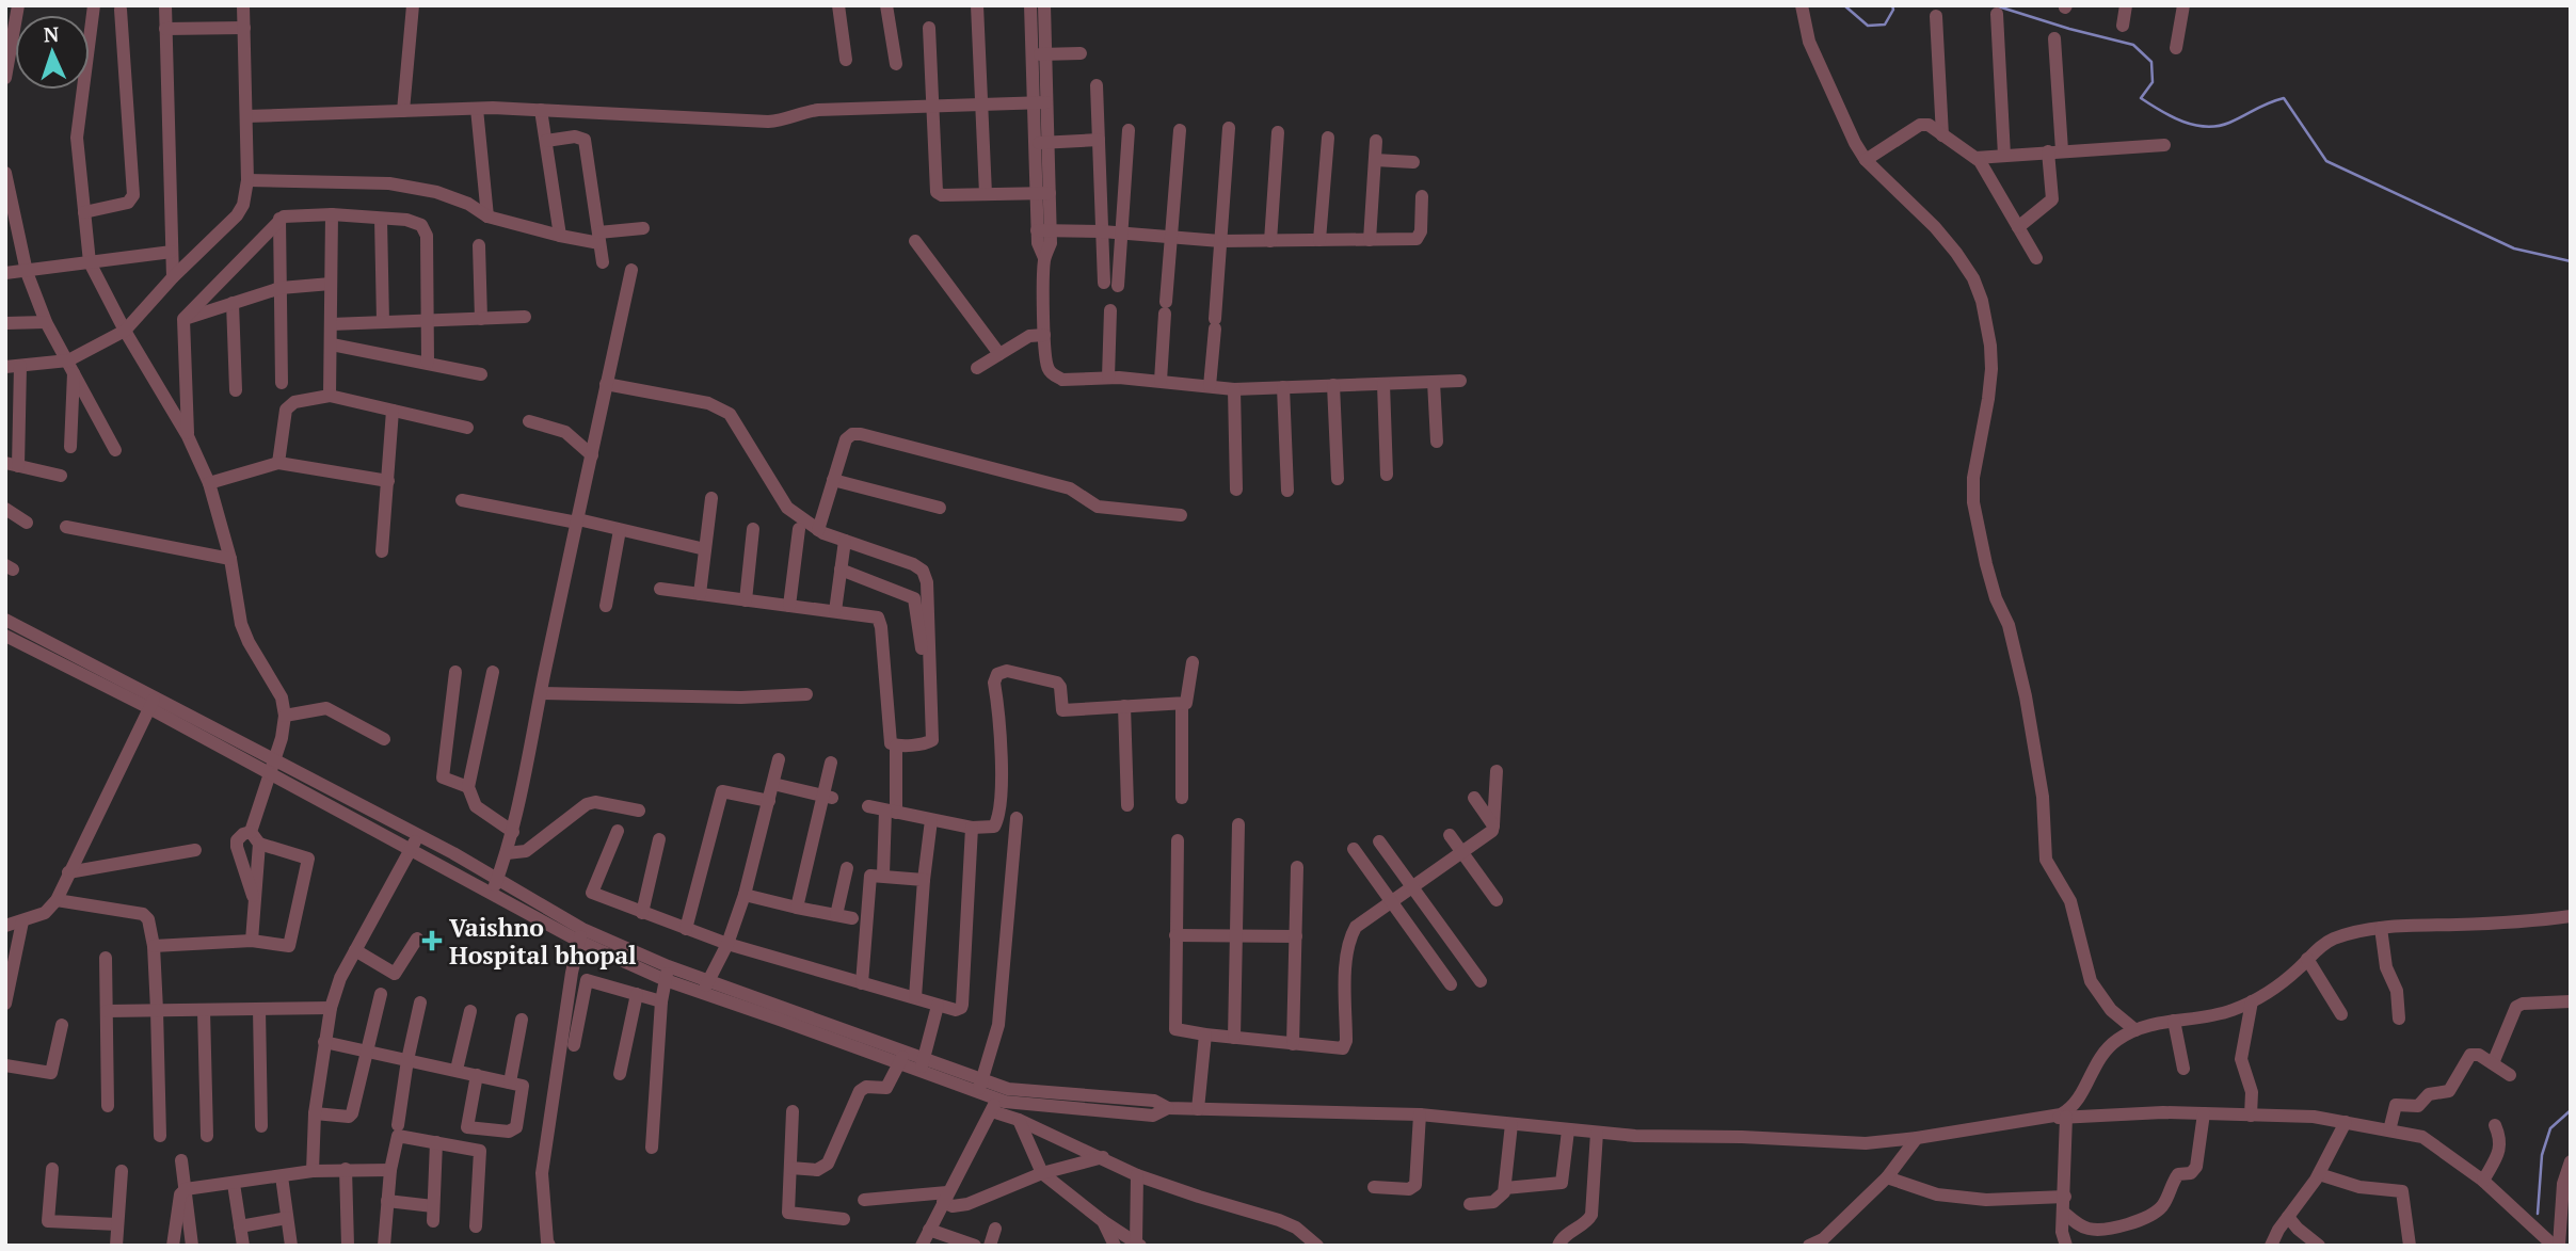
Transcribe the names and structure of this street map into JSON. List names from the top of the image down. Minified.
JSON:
{"places":{"health":["Vaishno Hospital bhopal"]},"north":"top"}
